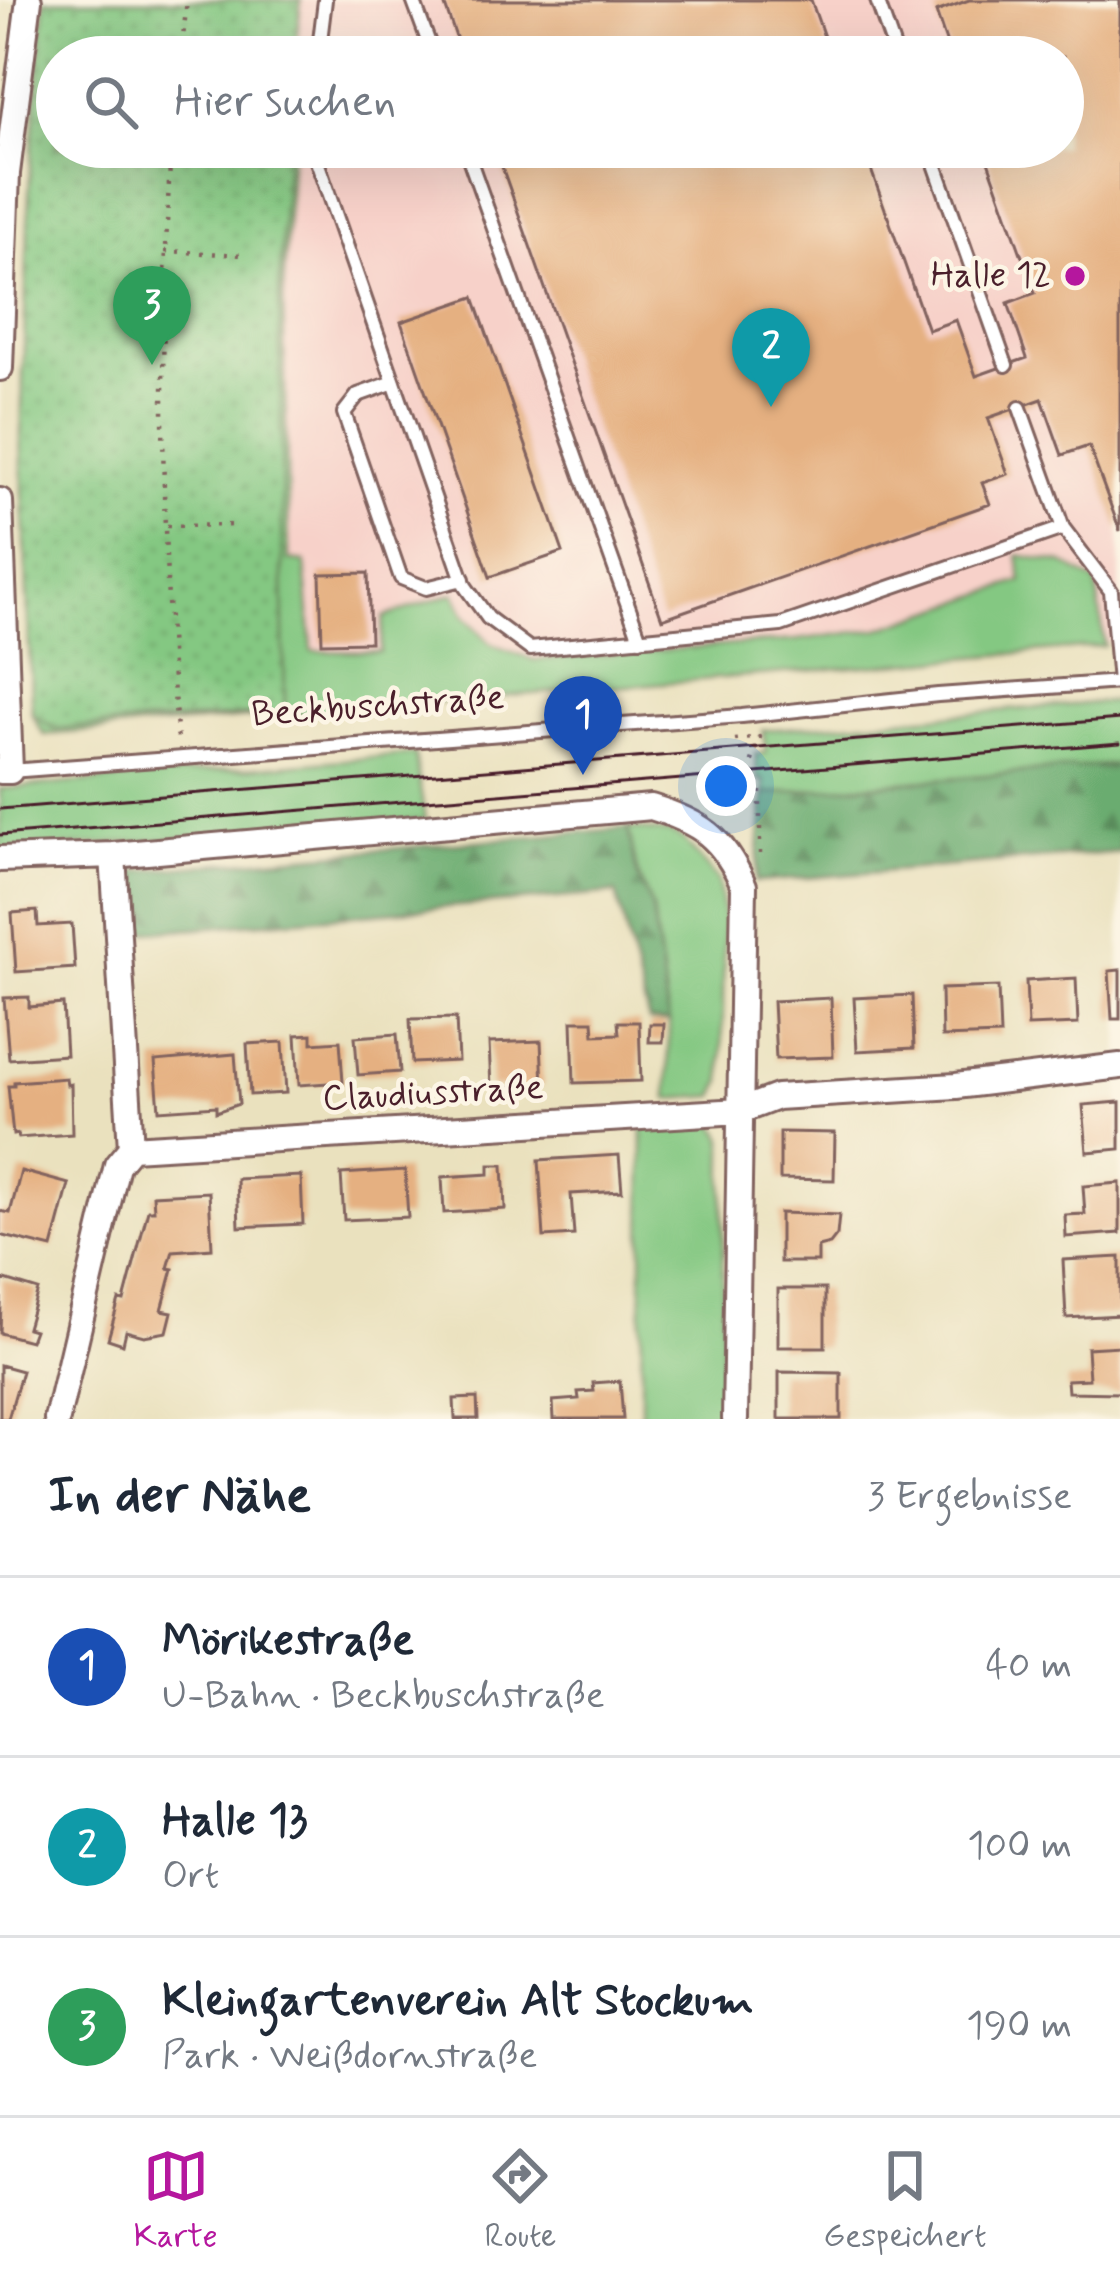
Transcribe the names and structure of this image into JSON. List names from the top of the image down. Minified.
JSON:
{"streets":{"street":["Claudiusstraße"],"lane":["Beckbuschstraße"]},"places":["Halle 12"],"page":{"search":"Hier suchen","pins":["3","2","1"],"heading":["In der Nähe","3 Ergebnisse"],"list":[{"mark":"1","name":"Mörikestraße","note":"U-Bahn · Beckbuschstraße","value":"40 m"},{"mark":"2","name":"Halle 13","note":"Ort","value":"100 m"},{"mark":"3","name":"Kleingartenverein Alt Stockum","note":"Park · Weißdornstraße","value":"190 m"}],"nav":["Karte","Route","Gespeichert"]}}
